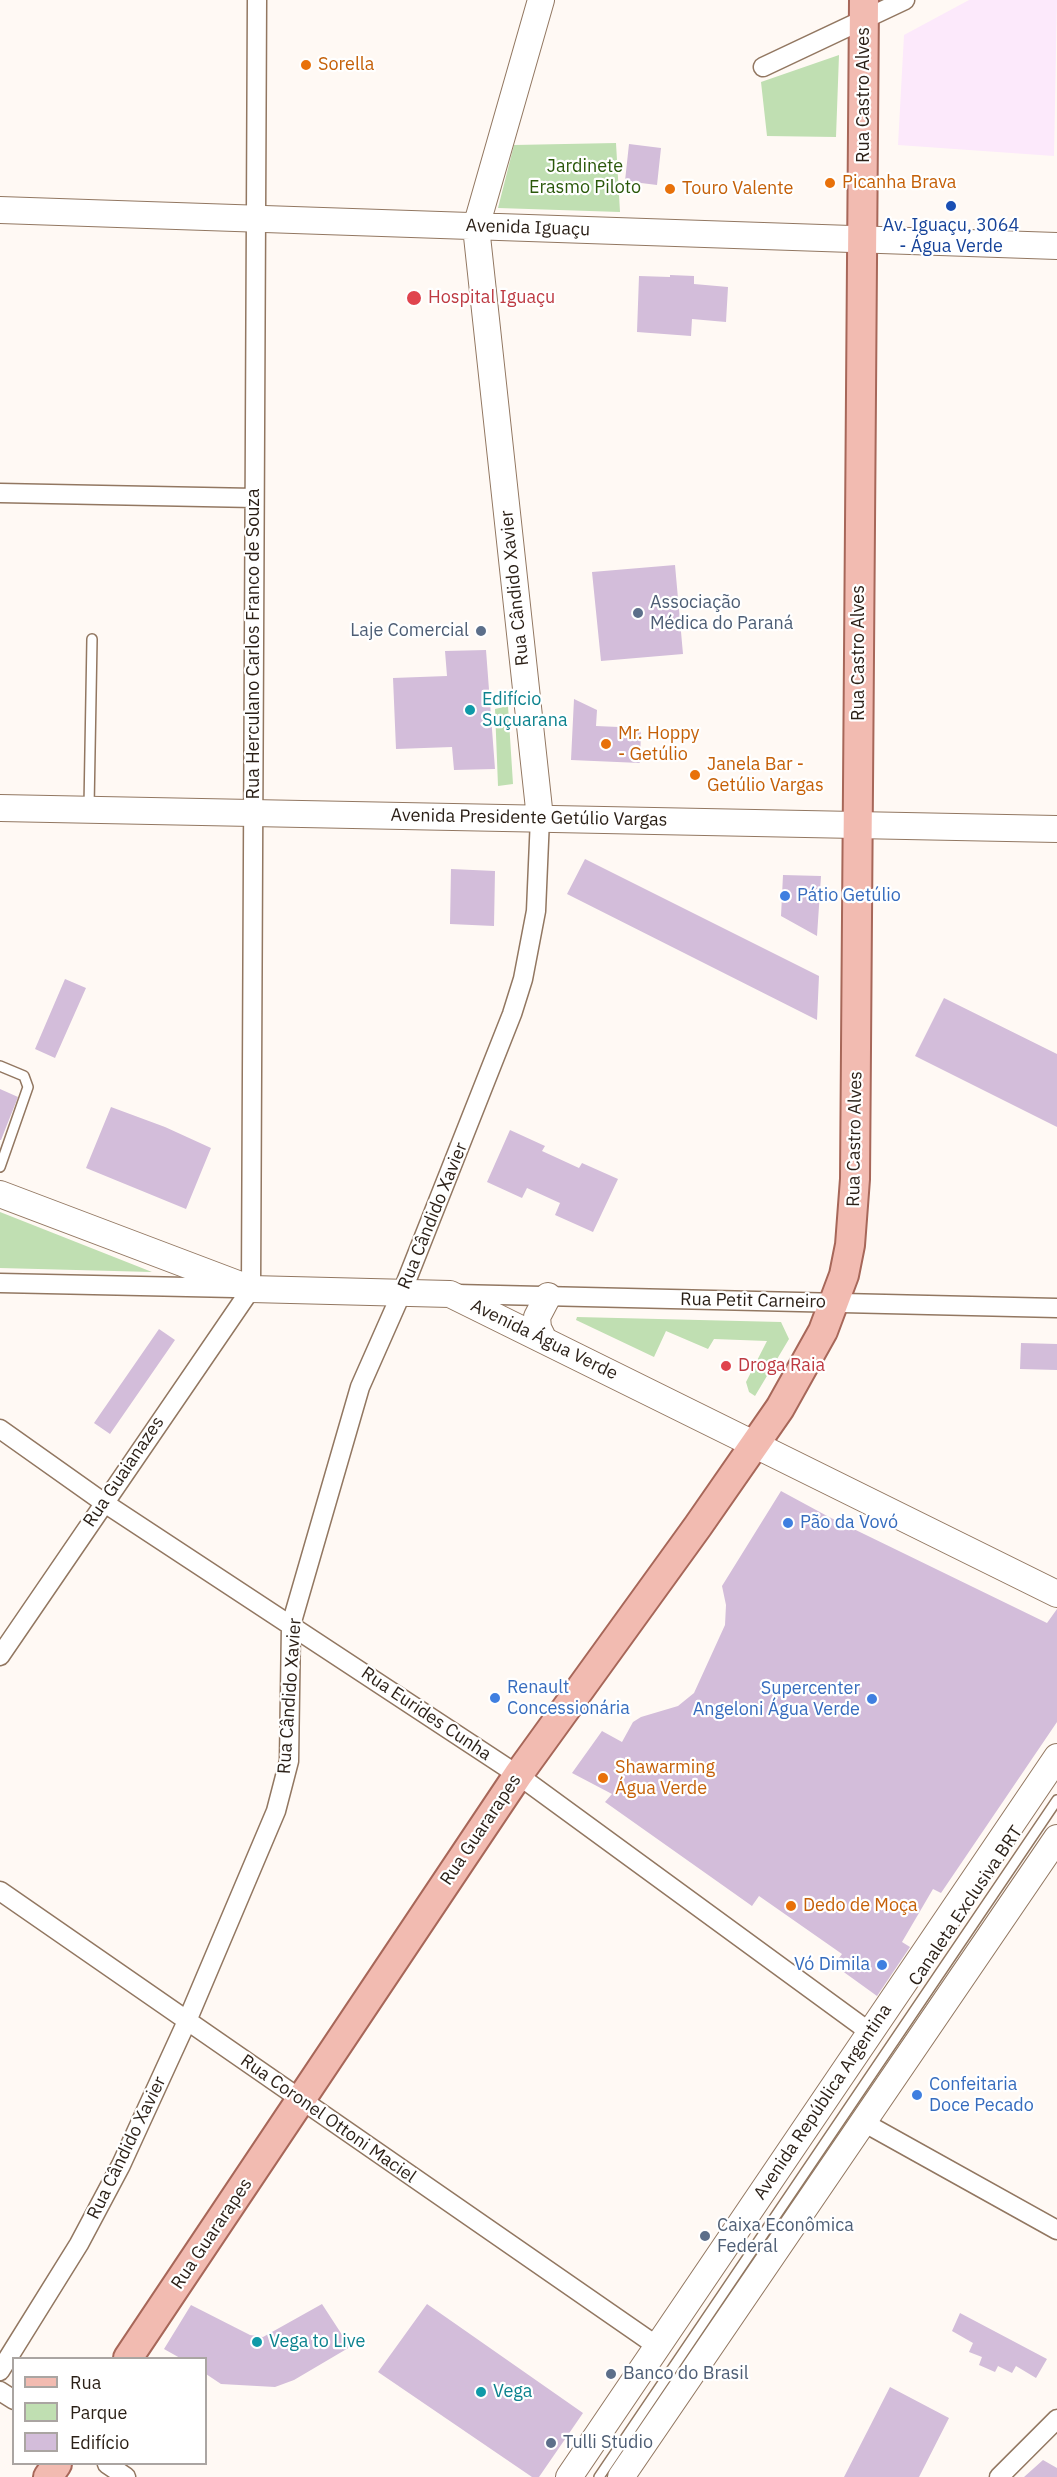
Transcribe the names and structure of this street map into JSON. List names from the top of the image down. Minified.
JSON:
{"streets":{"main road":["Rua Castro Alves","Avenida Iguaçu","Rua Cândido Xavier","Avenida Presidente Getúlio Vargas","Avenida Água Verde","Rua Guararapes","Avenida República Argentina"],"street":["Rua Herculano Carlos Franco de Souza","Rua Petit Carneiro","Rua Guaianazes","Rua Eurides Cunha","Rua Coronel Ottoni Maciel"],"lane":["Canaleta Exclusiva BRT"]},"crossings":[["Rua Castro Alves","Avenida Iguaçu"],["Rua Castro Alves","Avenida Presidente Getúlio Vargas"],["Rua Castro Alves","Rua Petit Carneiro"],["Rua Castro Alves","Rua Guararapes"],["Avenida Iguaçu","Rua Cândido Xavier"],["Avenida Iguaçu","Rua Herculano Carlos Franco de Souza"],["Rua Cândido Xavier","Avenida Presidente Getúlio Vargas"],["Rua Cândido Xavier","Avenida Água Verde"],["Rua Cândido Xavier","Rua Eurides Cunha"],["Rua Cândido Xavier","Rua Coronel Ottoni Maciel"],["Rua Herculano Carlos Franco de Souza","Avenida Presidente Getúlio Vargas"],["Rua Herculano Carlos Franco de Souza","Avenida Água Verde"],["Rua Herculano Carlos Franco de Souza","Rua Guaianazes"],["Rua Petit Carneiro","Avenida Água Verde"],["Rua Petit Carneiro","Rua Guararapes"],["Avenida Água Verde","Rua Guaianazes"],["Avenida Água Verde","Rua Guararapes"],["Rua Guaianazes","Rua Eurides Cunha"],["Rua Eurides Cunha","Rua Guararapes"],["Rua Eurides Cunha","Avenida República Argentina"],["Rua Guararapes","Rua Coronel Ottoni Maciel"],["Avenida República Argentina","Rua Coronel Ottoni Maciel"]],"parks":["Jardinete Erasmo Piloto"],"places":["Sorella","Picanha Brava","Touro Valente","Av. Iguaçu, 3064 - Água Verde","Hospital Iguaçu","Associação Médica do Paraná","Laje Comercial","Edifício Suçuarana","Mr. Hoppy - Getúlio","Janela Bar - Getúlio Vargas","Pátio Getúlio","Droga Raia","Pão da Vovó","Renault Concessionária","Supercenter Angeloni Água Verde","Shawarming Água Verde","Dedo de Moça","Vó Dimila","Confeitaria Doce Pecado","Caixa Econômica Federal","Vega to Live","Banco do Brasil","Vega","Tulli Studio"],"legend":["Rua","Parque","Edifício"]}
